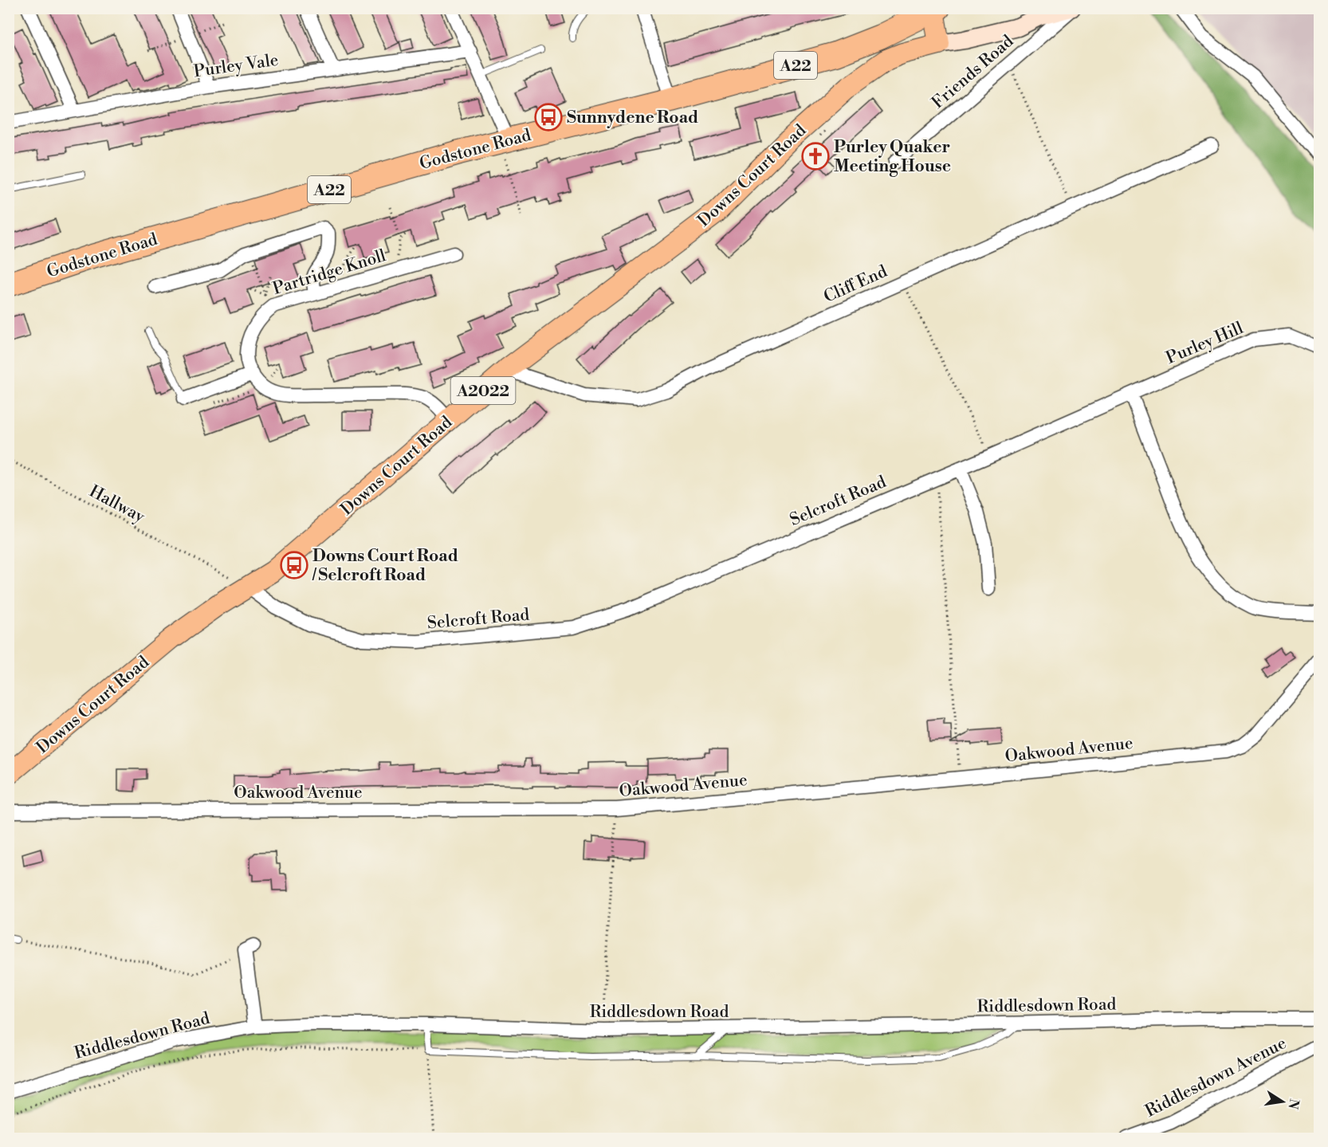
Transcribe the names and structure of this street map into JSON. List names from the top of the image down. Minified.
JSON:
{"streets":{"highway":["A22","Godstone Road"],"main road":["Downs Court Road","A2022"],"street":["Purley Vale","Friends Road","Partridge Knoll","Cliff End","Purley Hill","Selcroft Road","Oakwood Avenue","Riddlesdown Road","Riddlesdown Avenue"],"path":["Hallway"]},"crossings":[["Downs Court Road","Cliff End"],["Downs Court Road","Selcroft Road"],["Purley Hill","Selcroft Road"]],"places":{"bus stop":["Sunnydene Road","Downs Court Road / Selcroft Road"],"church":["Purley Quaker Meeting House"]},"north":"right"}
